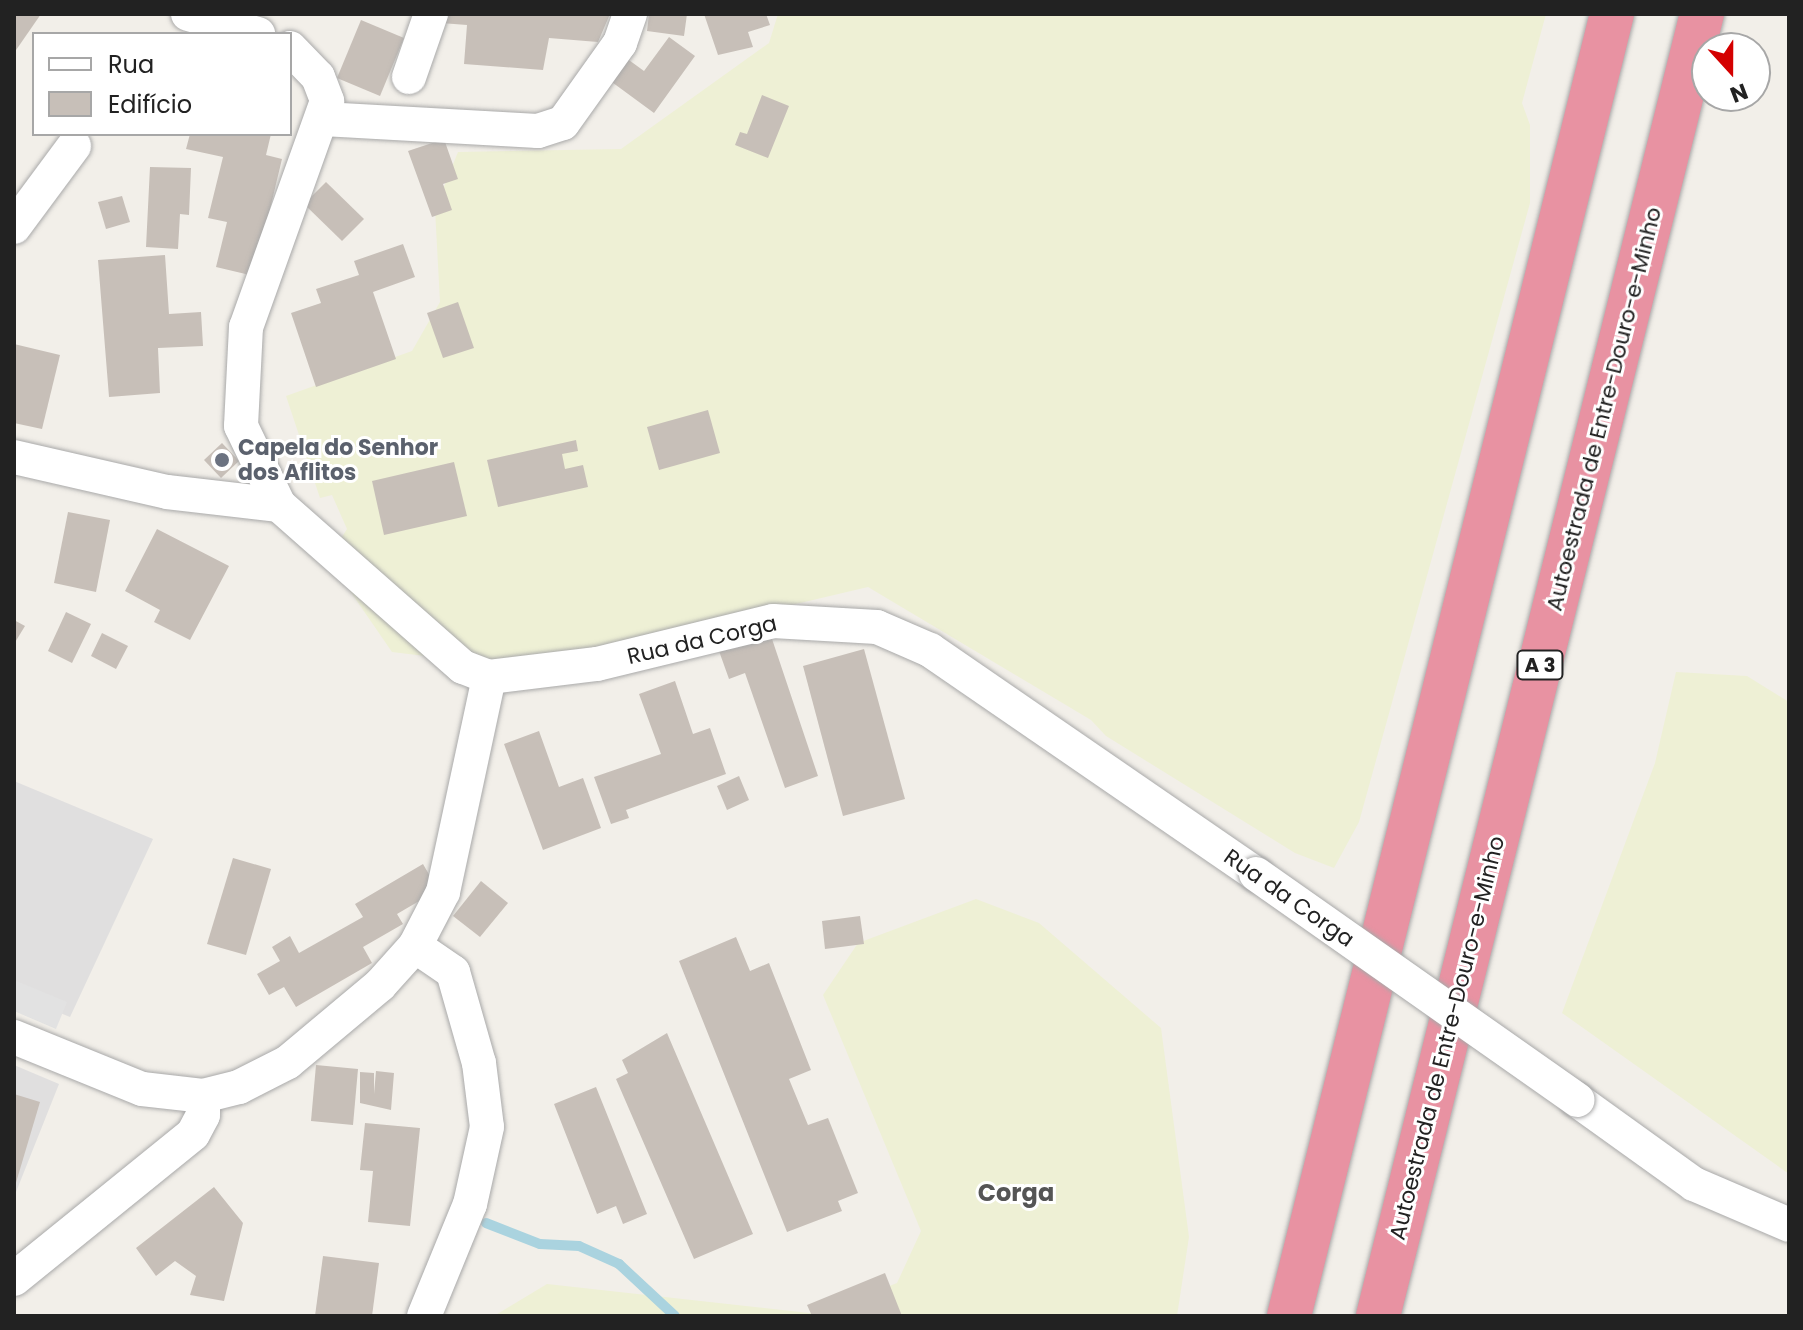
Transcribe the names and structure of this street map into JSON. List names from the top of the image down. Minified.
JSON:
{"streets":{"highway":["Autoestrada de Entre-Douro-e-Minho","A 3"],"street":["Rua da Corga"]},"districts":["Corga"],"places":["Capela do Senhor dos Aflitos"],"legend":["Rua","Edifício"],"north":"bottom"}
